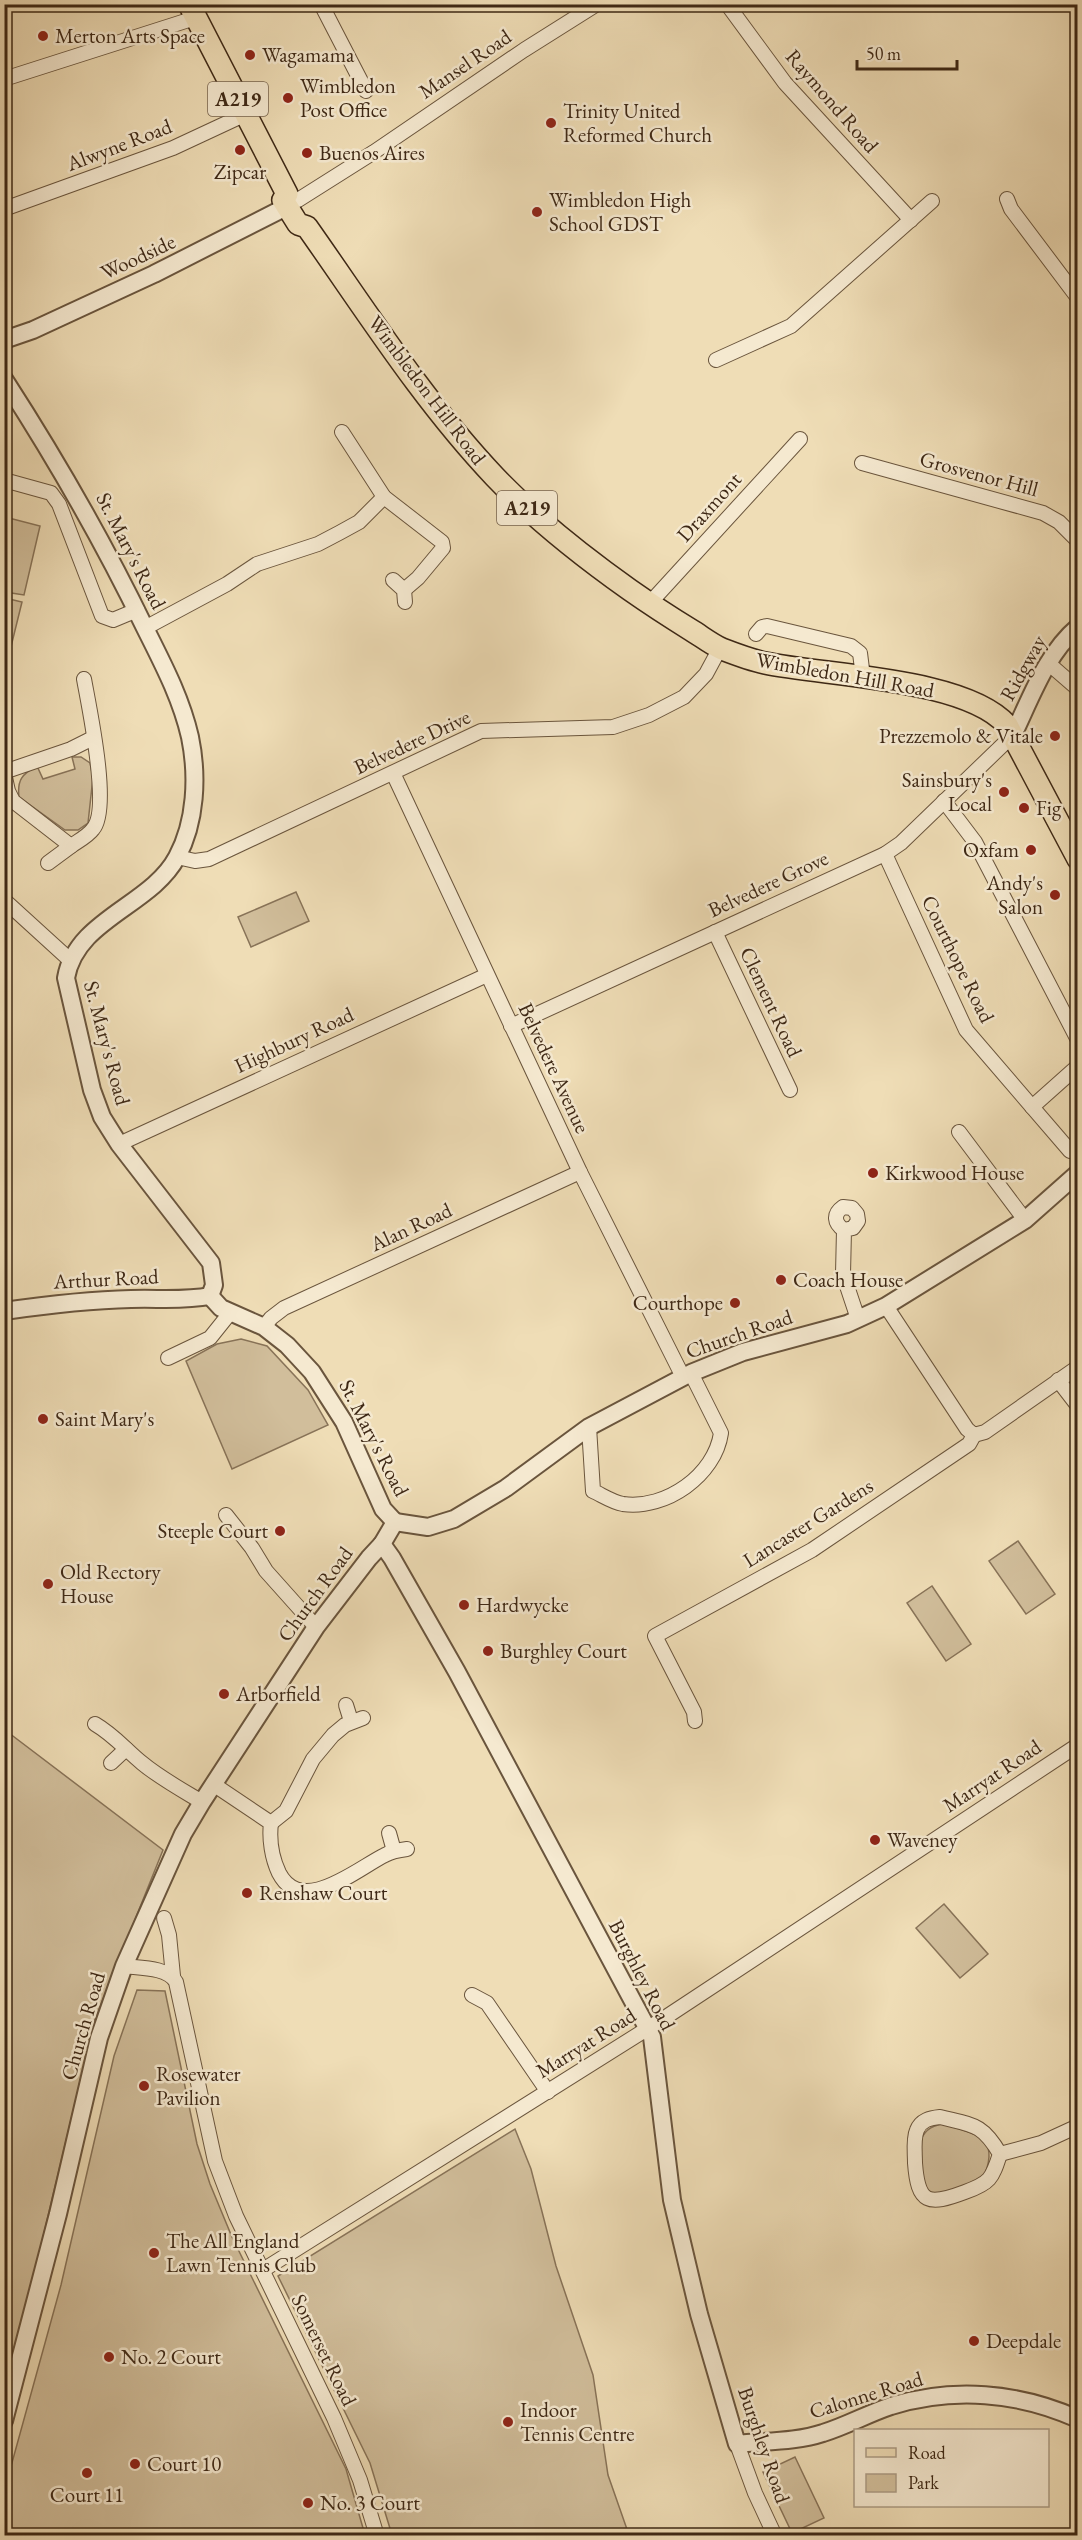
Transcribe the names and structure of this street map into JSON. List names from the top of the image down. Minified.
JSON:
{"streets":{"main road":["A219","Wimbledon Hill Road"],"street":["Mansel Road","Raymond Road","Alwyne Road","Woodside","Grosvenor Hill","Draxmont","St. Mary's Road","Ridgway","Belvedere Drive","Belvedere Grove","Courthope Road","Clement Road","Highbury Road","Belvedere Avenue","Alan Road","Arthur Road","Church Road","Lancaster Gardens","Marryat Road","Burghley Road","Somerset Road","Calonne Road"]},"crossings":[["Mansel Road","Woodside"],["Mansel Road","Wimbledon Hill Road"],["A219","Wimbledon Hill Road"],["A219","Ridgway"],["A219","Belvedere Grove"],["Alwyne Road","Wimbledon Hill Road"],["Woodside","Wimbledon Hill Road"],["Wimbledon Hill Road","Draxmont"],["Wimbledon Hill Road","Ridgway"],["Wimbledon Hill Road","Belvedere Drive"],["Wimbledon Hill Road","Belvedere Grove"],["St. Mary's Road","Belvedere Drive"],["St. Mary's Road","Highbury Road"],["St. Mary's Road","Alan Road"],["St. Mary's Road","Arthur Road"],["St. Mary's Road","Church Road"],["Ridgway","Belvedere Grove"],["Belvedere Drive","Belvedere Avenue"],["Belvedere Grove","Courthope Road"],["Belvedere Grove","Clement Road"],["Belvedere Grove","Belvedere Avenue"],["Highbury Road","Belvedere Avenue"],["Belvedere Avenue","Alan Road"],["Belvedere Avenue","Church Road"],["Church Road","Burghley Road"],["Marryat Road","Burghley Road"],["Marryat Road","Somerset Road"],["Burghley Road","Calonne Road"]],"places":["Merton Arts Space","Wagamama","Wimbledon Post Office","Trinity United Reformed Church","Zipcar","Buenos Aires","Wimbledon High School GDST","Prezzemolo & Vitale","Sainsbury's Local","Fig","Oxfam","Andy's Salon","Kirkwood House","Coach House","Courthope","Saint Mary's","Steeple Court","Old Rectory House","Hardwycke","Burghley Court","Arborfield","Waveney","Renshaw Court","Rosewater Pavilion","The All England Lawn Tennis Club","Deepdale","No. 2 Court","Indoor Tennis Centre","Court 10","Court 11","No. 3 Court"],"legend":["Road","Park"],"scale_bar":"50 m"}
